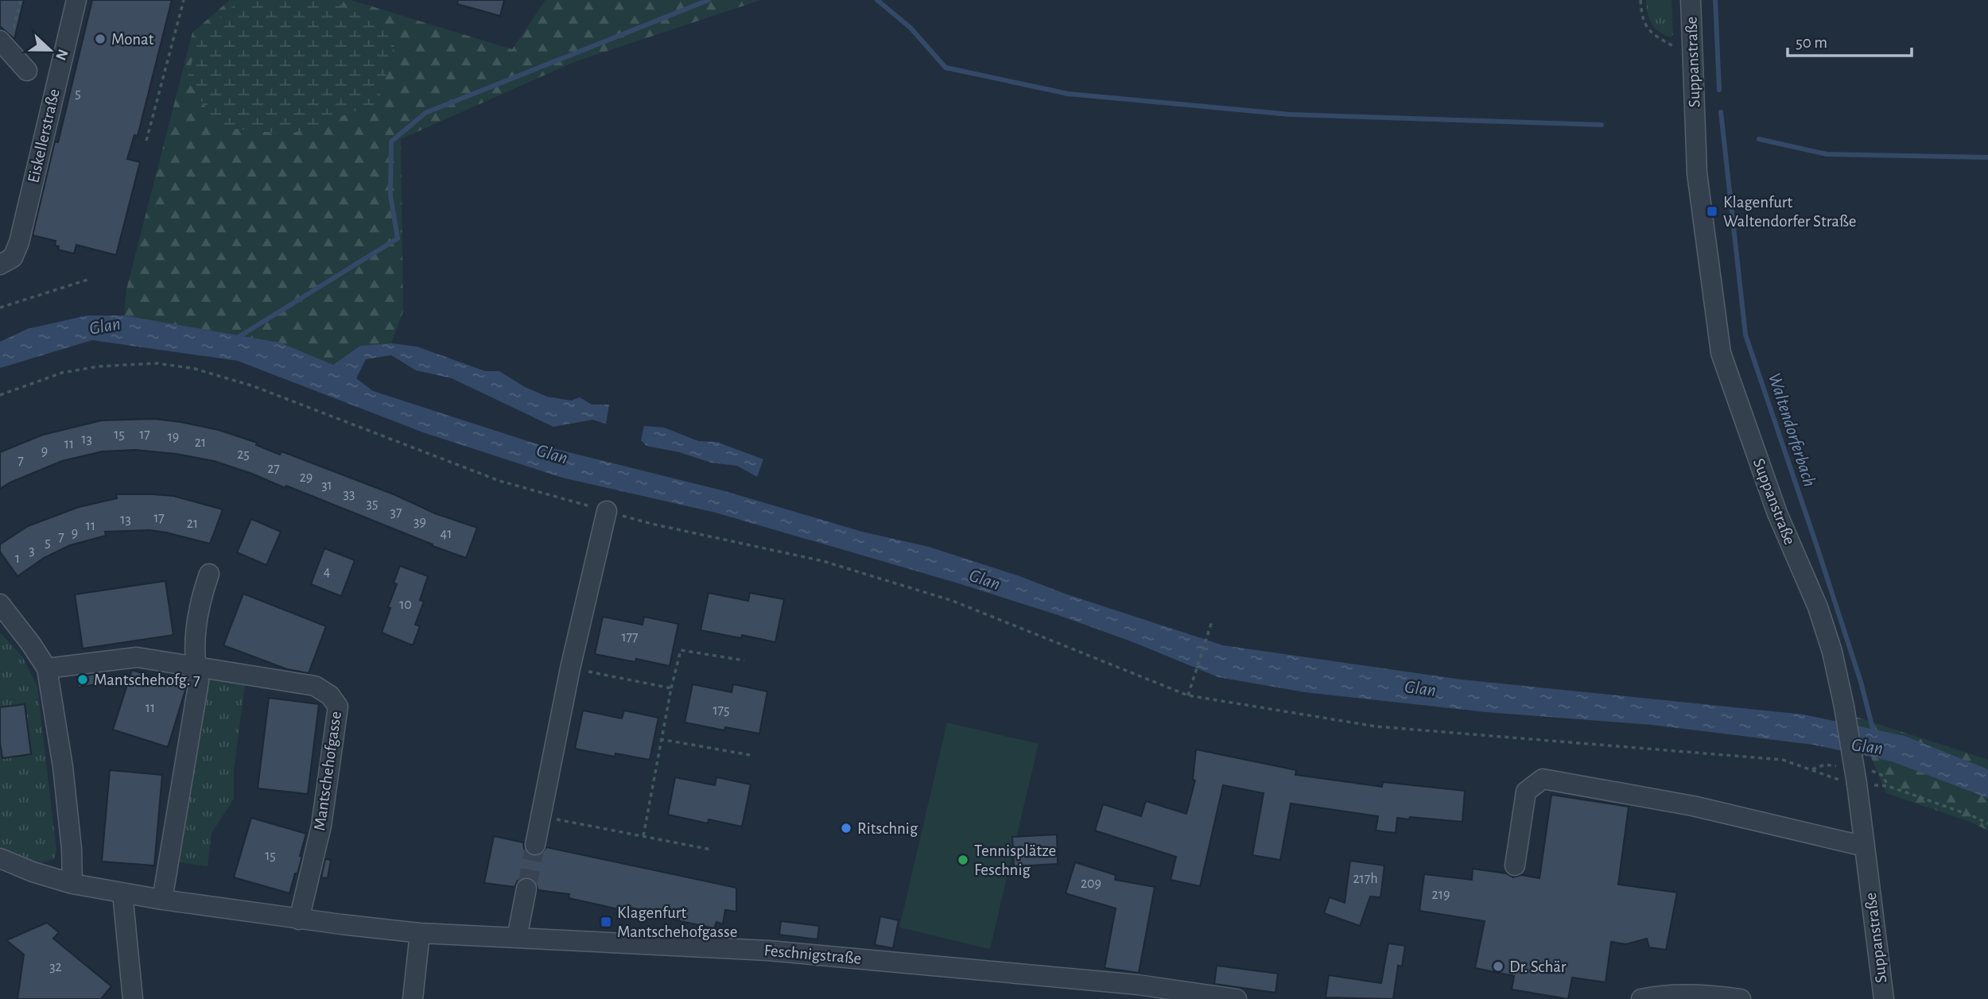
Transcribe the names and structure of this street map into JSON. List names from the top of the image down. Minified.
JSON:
{"streets":{"street":["Suppanstraße","Eiskellerstraße","Mantschehofgasse","Feschnigstraße"]},"water":["Glan","Waltendorferbach"],"places":{"other":["Monat","Mantschehofg. 7","Ritschnig","Tennisplätze Feschnig","Dr. Schär"],"transit":["Klagenfurt Waltendorfer Straße","Klagenfurt Mantschehofgasse"]},"house_numbers":["5","15","17","19","13","21","11","9","25","7","27","29","31","33","35","37","17","13","39","21","11","9","41","7","5","3","1","4","10","177","11","175","15","217h","209","219","32"],"scale_bar":"50 m","north":"right"}
